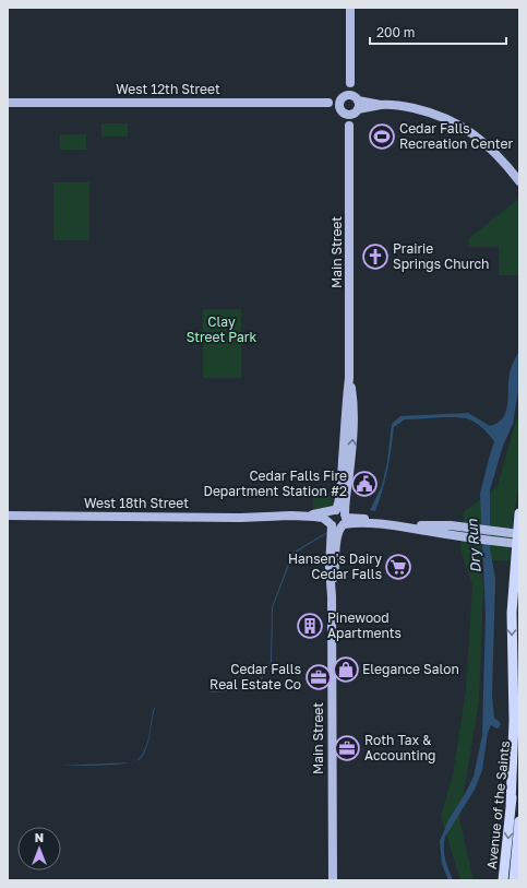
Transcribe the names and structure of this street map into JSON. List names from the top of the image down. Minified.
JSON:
{"streets":{"highway":["Avenue of the Saints"],"main road":["West 12th Street","Main Street","West 18th Street"]},"crossings":[["West 12th Street","Main Street"],["Main Street","West 18th Street"]],"water":["Dry Run"],"parks":["Clay Street Park"],"places":{"sports":["Cedar Falls Recreation Center"],"church":["Prairie Springs Church"],"public building":["Cedar Falls Fire Department Station #2"],"supermarket":["Hansen's Dairy Cedar Falls"],"building":["Pinewood Apartments"],"shop":["Elegance Salon"],"office":["Cedar Falls Real Estate Co","Roth Tax & Accounting"]},"scale_bar":"200 m","north":"top"}
